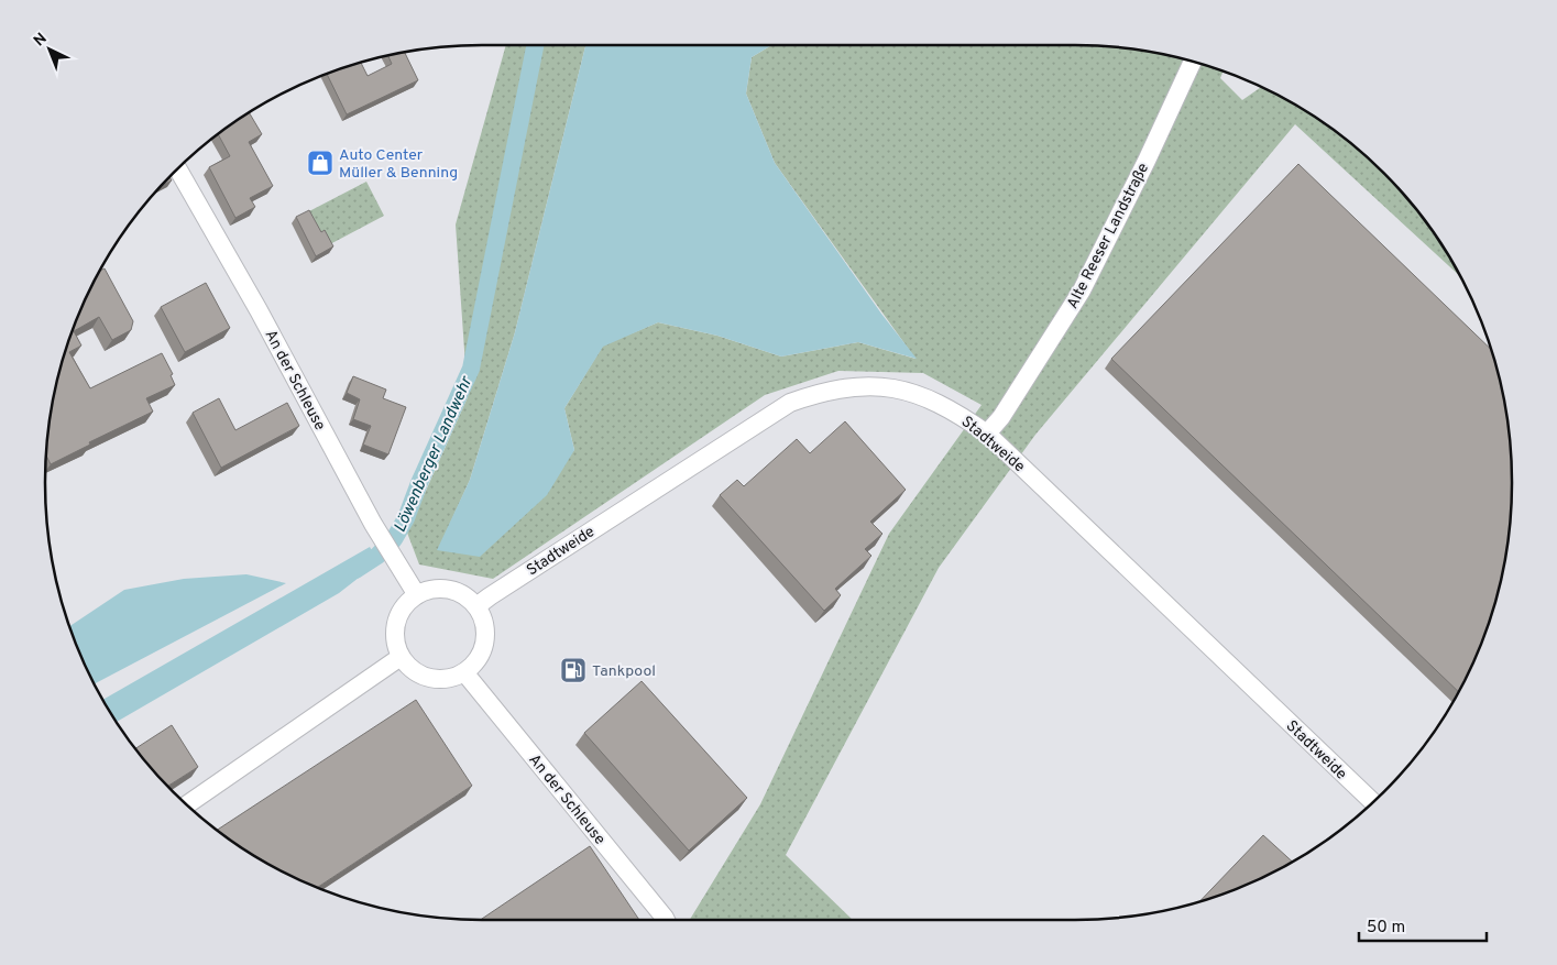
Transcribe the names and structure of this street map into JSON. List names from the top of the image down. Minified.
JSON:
{"streets":{"street":["Alte Reeser Landstraße","An der Schleuse","Stadtweide"]},"crossings":[["Alte Reeser Landstraße","Stadtweide"],["An der Schleuse","Stadtweide"]],"water":["Löwenberger Landwehr"],"places":{"shop":["Auto Center Müller & Benning"],"fuel station":["Tankpool"]},"scale_bar":"50 m","north":"top left"}
